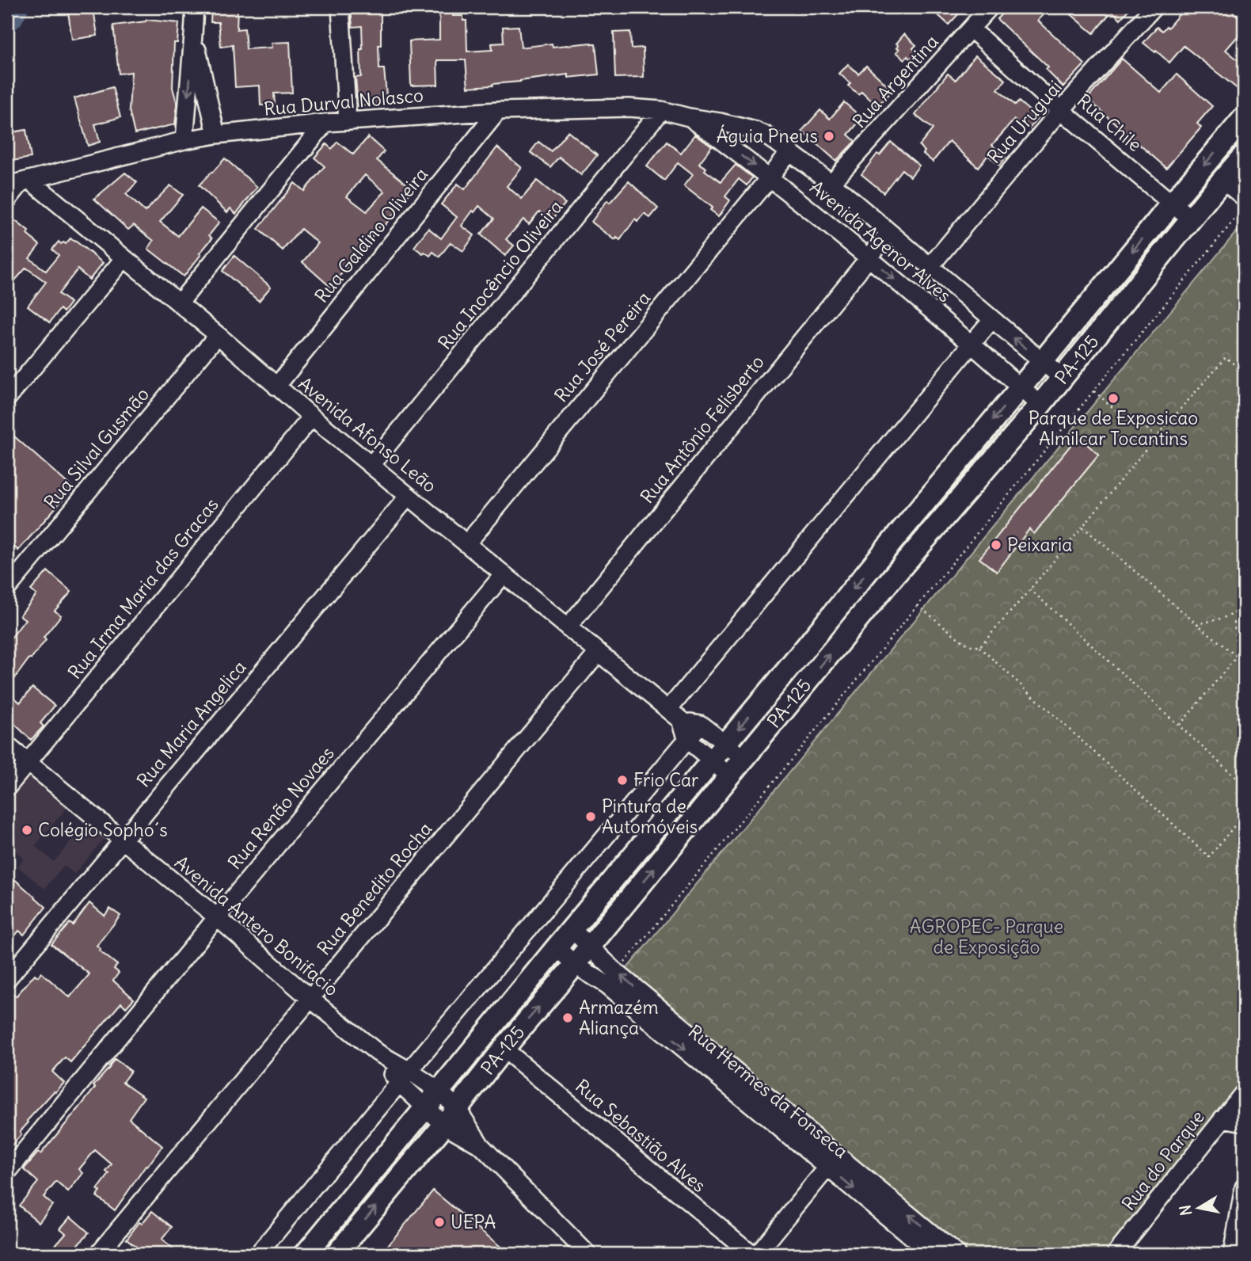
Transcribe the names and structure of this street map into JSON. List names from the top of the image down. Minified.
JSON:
{"streets":{"main road":["PA-125"],"street":["Rua Argentina","Rua Durval Nolasco","Rua Uruguai","Rua Chile","Rua Galdino Oliveira","Avenida Agenor Alves","Rua Inocêncio Oliveira","Rua José Pereira","Rua Antônio Felisberto","Avenida Afonso Leão","Rua Silval Gusmão","Rua Irma Maria das Gracas","Rua Maria Angelica","Rua Renão Novaes","Rua Benedito Rocha","Avenida Antero Bonifacio","Rua Hermes da Fonseca","Rua Sebastião Alves","Rua do Parque"]},"crossings":[["Rua Argentina","Rua Durval Nolasco"],["Rua Argentina","Rua Chile"],["Rua Durval Nolasco","Rua Uruguai"],["Rua Durval Nolasco","Rua Galdino Oliveira"],["Rua Durval Nolasco","Avenida Agenor Alves"],["Rua Durval Nolasco","Rua Inocêncio Oliveira"],["Rua Durval Nolasco","Rua José Pereira"],["Rua Durval Nolasco","PA-125"],["Rua Durval Nolasco","Rua Antônio Felisberto"],["Rua Durval Nolasco","Avenida Afonso Leão"],["Rua Uruguai","Rua Chile"],["Rua Chile","PA-125"],["Rua Galdino Oliveira","Avenida Afonso Leão"],["Avenida Agenor Alves","Rua José Pereira"],["Avenida Agenor Alves","PA-125"],["Avenida Agenor Alves","Rua Antônio Felisberto"],["Rua Inocêncio Oliveira","Avenida Afonso Leão"],["Rua José Pereira","Avenida Afonso Leão"],["PA-125","Avenida Afonso Leão"],["PA-125","Avenida Antero Bonifacio"],["PA-125","Rua Hermes da Fonseca"],["PA-125","Rua Sebastião Alves"],["Rua Antônio Felisberto","Avenida Afonso Leão"],["Avenida Afonso Leão","Rua Silval Gusmão"],["Avenida Afonso Leão","Rua Irma Maria das Gracas"],["Avenida Afonso Leão","Rua Maria Angelica"],["Avenida Afonso Leão","Rua Renão Novaes"],["Avenida Afonso Leão","Rua Benedito Rocha"],["Rua Irma Maria das Gracas","Avenida Antero Bonifacio"],["Rua Maria Angelica","Avenida Antero Bonifacio"],["Rua Renão Novaes","Avenida Antero Bonifacio"],["Rua Benedito Rocha","Avenida Antero Bonifacio"]],"one_way":["Avenida Agenor Alves"],"parks":["AGROPEC- Parque de Exposição"],"places":["Águia Pneus","Parque de Exposicao Almilcar Tocantins","Peixaria","Frio Car","Pintura de Automóveis","Colégio Sopho´s","Armazém Aliança","UEPA"],"north":"left"}
